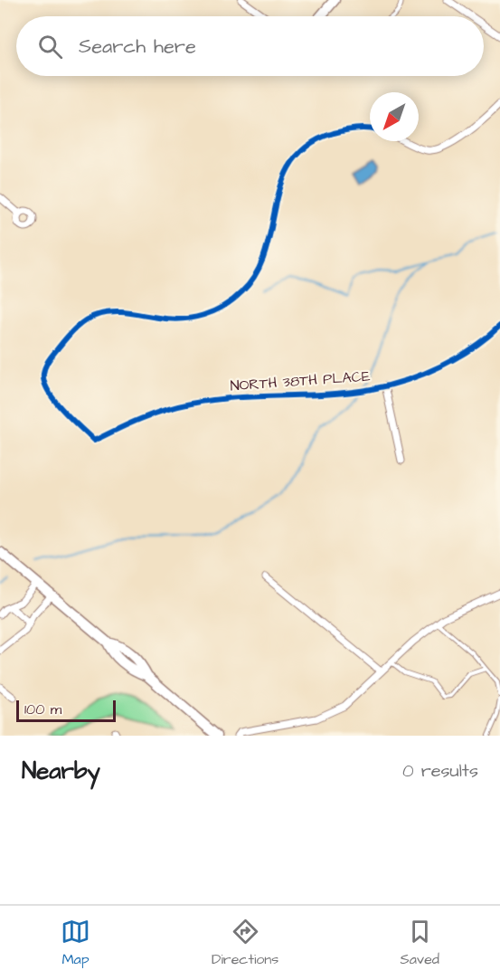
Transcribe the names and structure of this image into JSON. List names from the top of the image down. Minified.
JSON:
{"streets":{"street":["NORTH 38TH PLACE"]},"scale_bar":"100 m","north":"bottom left","page":{"search":"Search here","scale":"100 m","heading":["Nearby","0 results"],"nav":["Map","Directions","Saved"]}}
